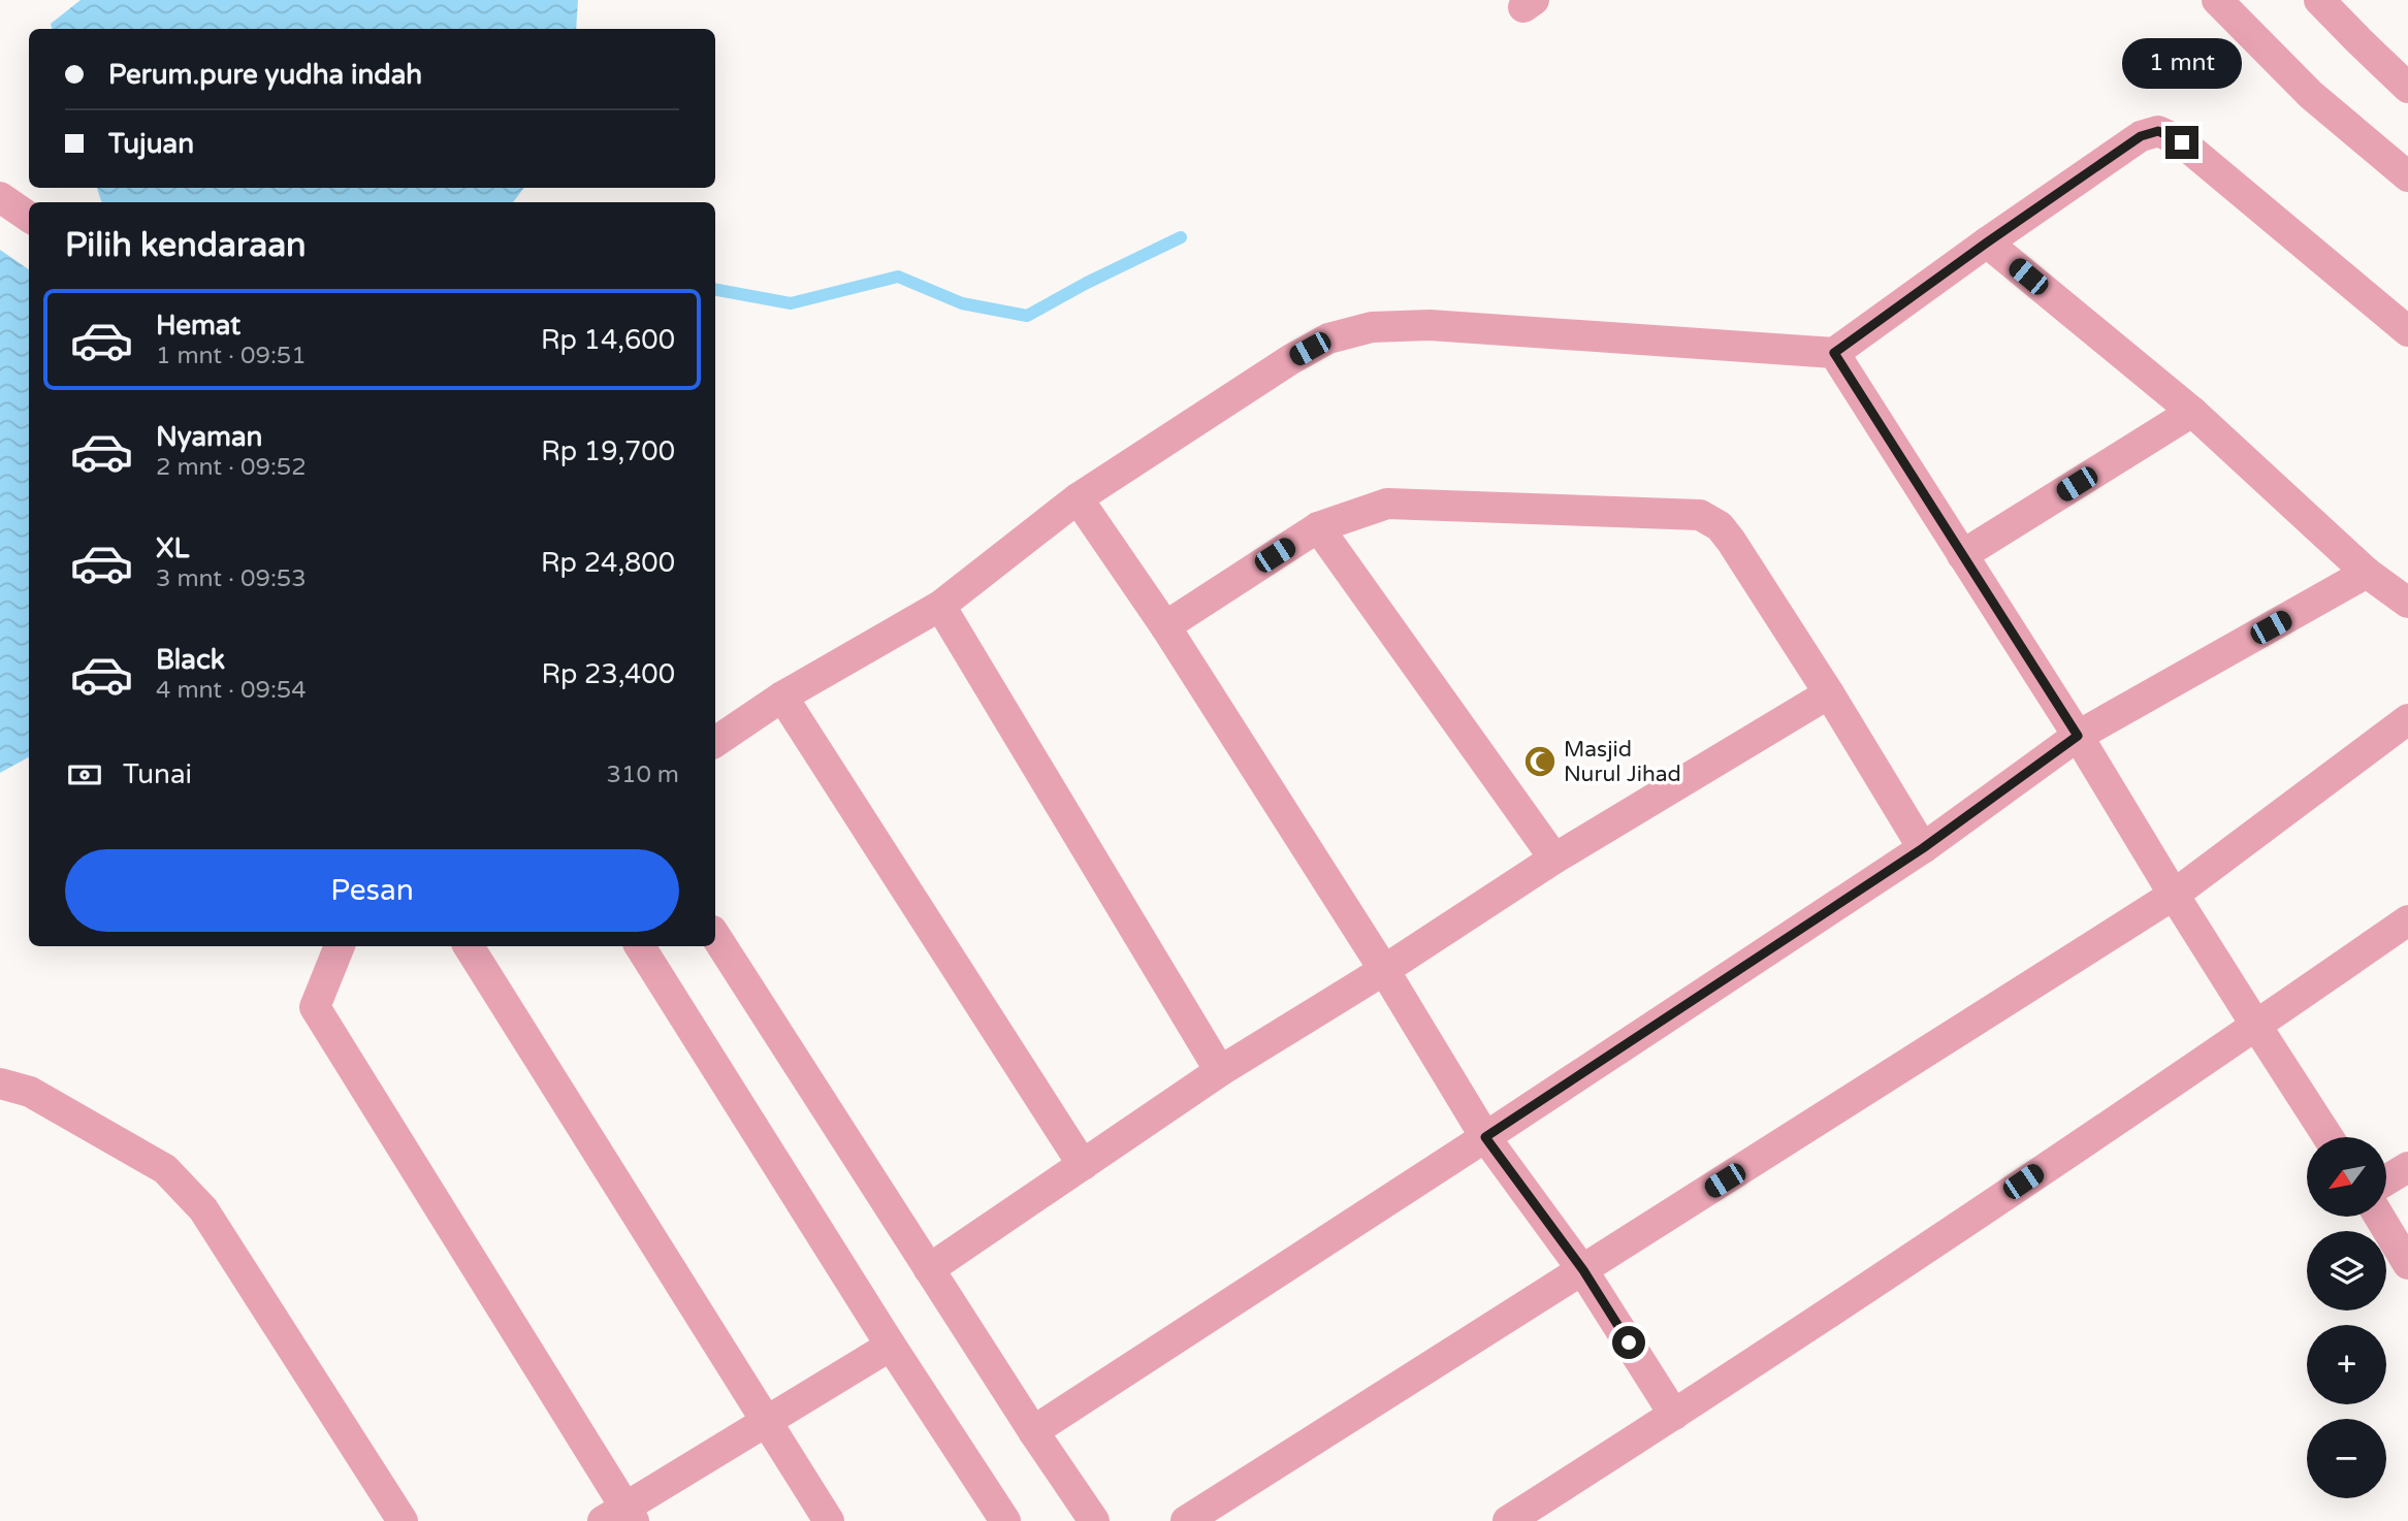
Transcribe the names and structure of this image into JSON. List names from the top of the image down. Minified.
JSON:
{"places":{"mosque":["Masjid Nurul Jihad"]},"north":"bottom left","page":{"banner":["Perum.pure yudha indah","Tujuan"],"bubble":"1 mnt","heading":"Pilih kendaraan","list":[{"name":"Hemat","note":"1 mnt · 09:51","value":"Rp 14,600"},{"name":"Nyaman","note":"2 mnt · 09:52","value":"Rp 19,700"},{"name":"XL","note":"3 mnt · 09:53","value":"Rp 24,800"},{"name":"Black","note":"4 mnt · 09:54","value":"Rp 23,400"}],"pay":["Tunai","310 m"],"buttons":"Pesan","map_buttons":["+","−"]}}
